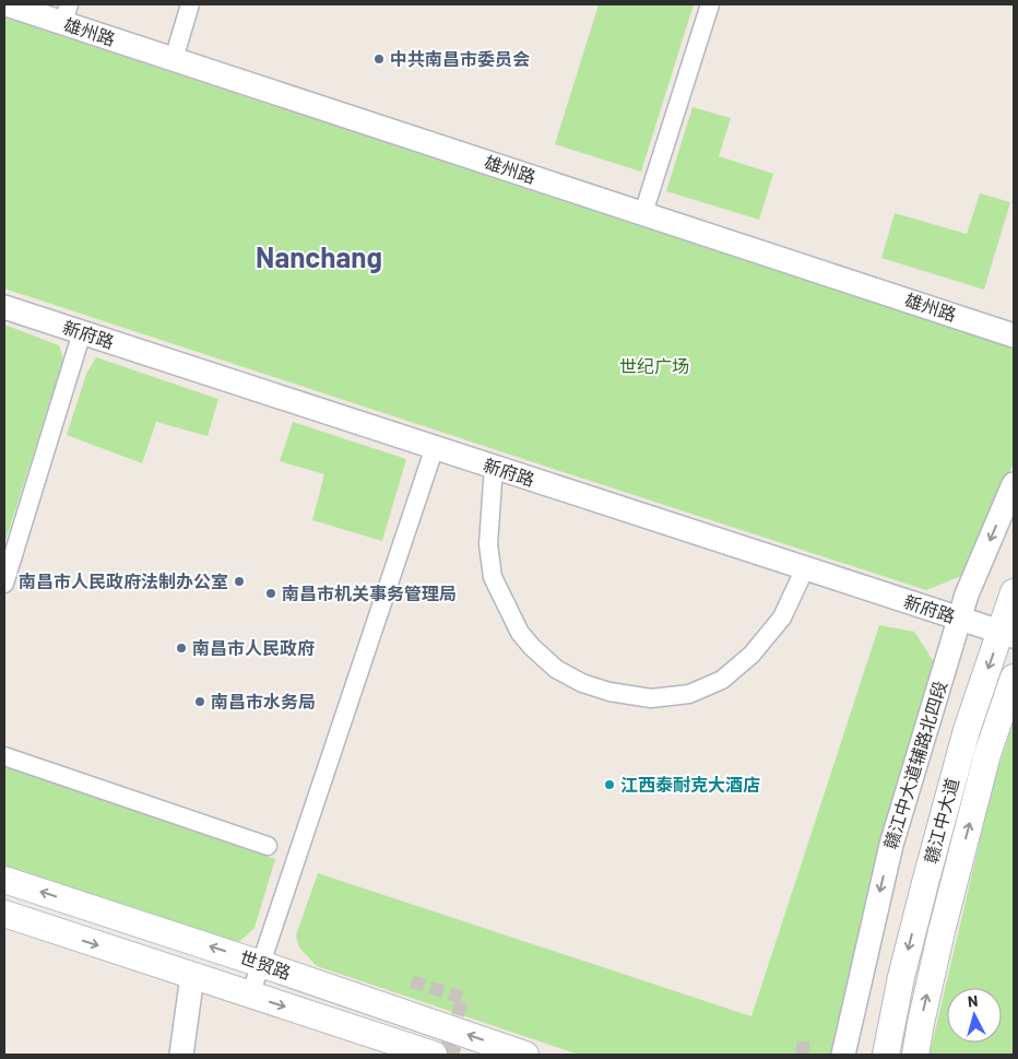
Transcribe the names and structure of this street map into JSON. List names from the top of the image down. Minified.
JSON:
{"streets":{"main road":["赣江中大道","世贸路"],"street":["雄州路","新府路","赣江中大道辅路北四段"]},"crossings":[["新府路","赣江中大道辅路北四段"],["新府路","赣江中大道"]],"one_way":["赣江中大道辅路北四段"],"districts":["Nanchang"],"parks":["世纪广场"],"places":["中共南昌市委员会","南昌市人民政府法制办公室","南昌市机关事务管理局","南昌市人民政府","南昌市水务局","江西泰耐克大酒店"],"north":"top"}
